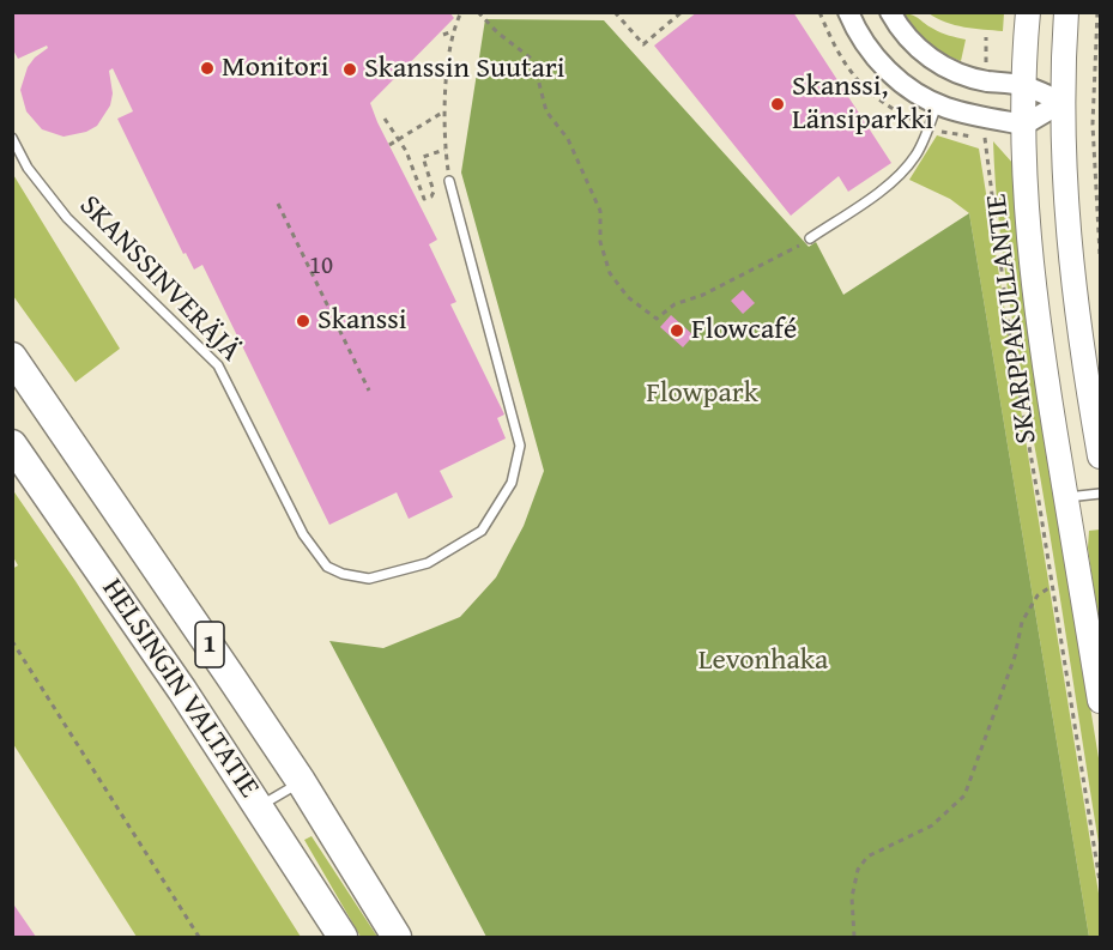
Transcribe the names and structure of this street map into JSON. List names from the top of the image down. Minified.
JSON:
{"streets":{"highway":["1","HELSINGIN VALTATIE"],"main road":["SKARPPAKULLANTIE"],"lane":["SKANSSINVERÄJÄ"]},"parks":["Flowpark","Levonhaka"],"places":["Monitori","Skanssin Suutari","Skanssi, Länsiparkki","Skanssi","Flowcafé"],"house_numbers":["10"]}
